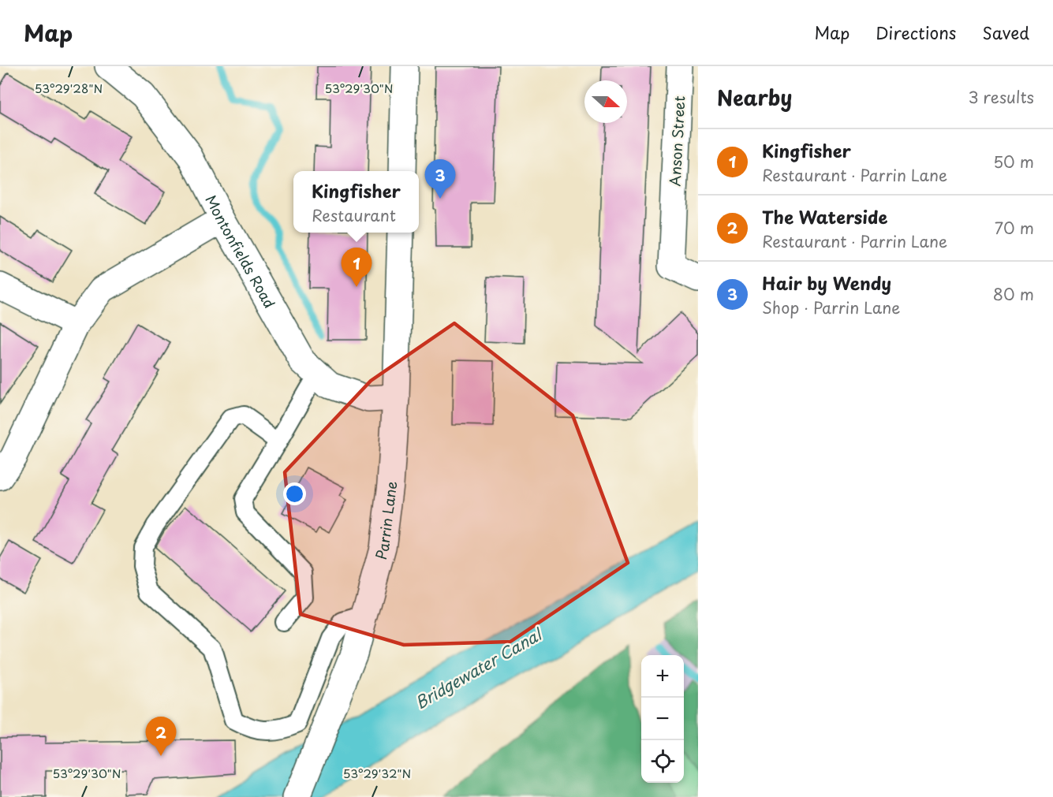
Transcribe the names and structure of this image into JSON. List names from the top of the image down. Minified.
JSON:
{"streets":{"street":["Anson Street","Montonfields Road","Parrin Lane"]},"crossings":[["Montonfields Road","Parrin Lane"]],"water":["Bridgewater Canal"],"north":"right","page":{"header":"Map","nav":["Map","Directions","Saved"],"heading":["Nearby","3 results"],"list":[{"mark":"1","name":"Kingfisher","note":"Restaurant · Parrin Lane","value":"50 m"},{"mark":"2","name":"The Waterside","note":"Restaurant · Parrin Lane","value":"70 m"},{"mark":"3","name":"Hair by Wendy","note":"Shop · Parrin Lane","value":"80 m"}],"pins":["3","1","2"],"popup":["Kingfisher","Restaurant"],"map_buttons":["+","−"]},"coordinates":["53°29'28\"N","53°29'30\"N","53°29'32\"N"]}
